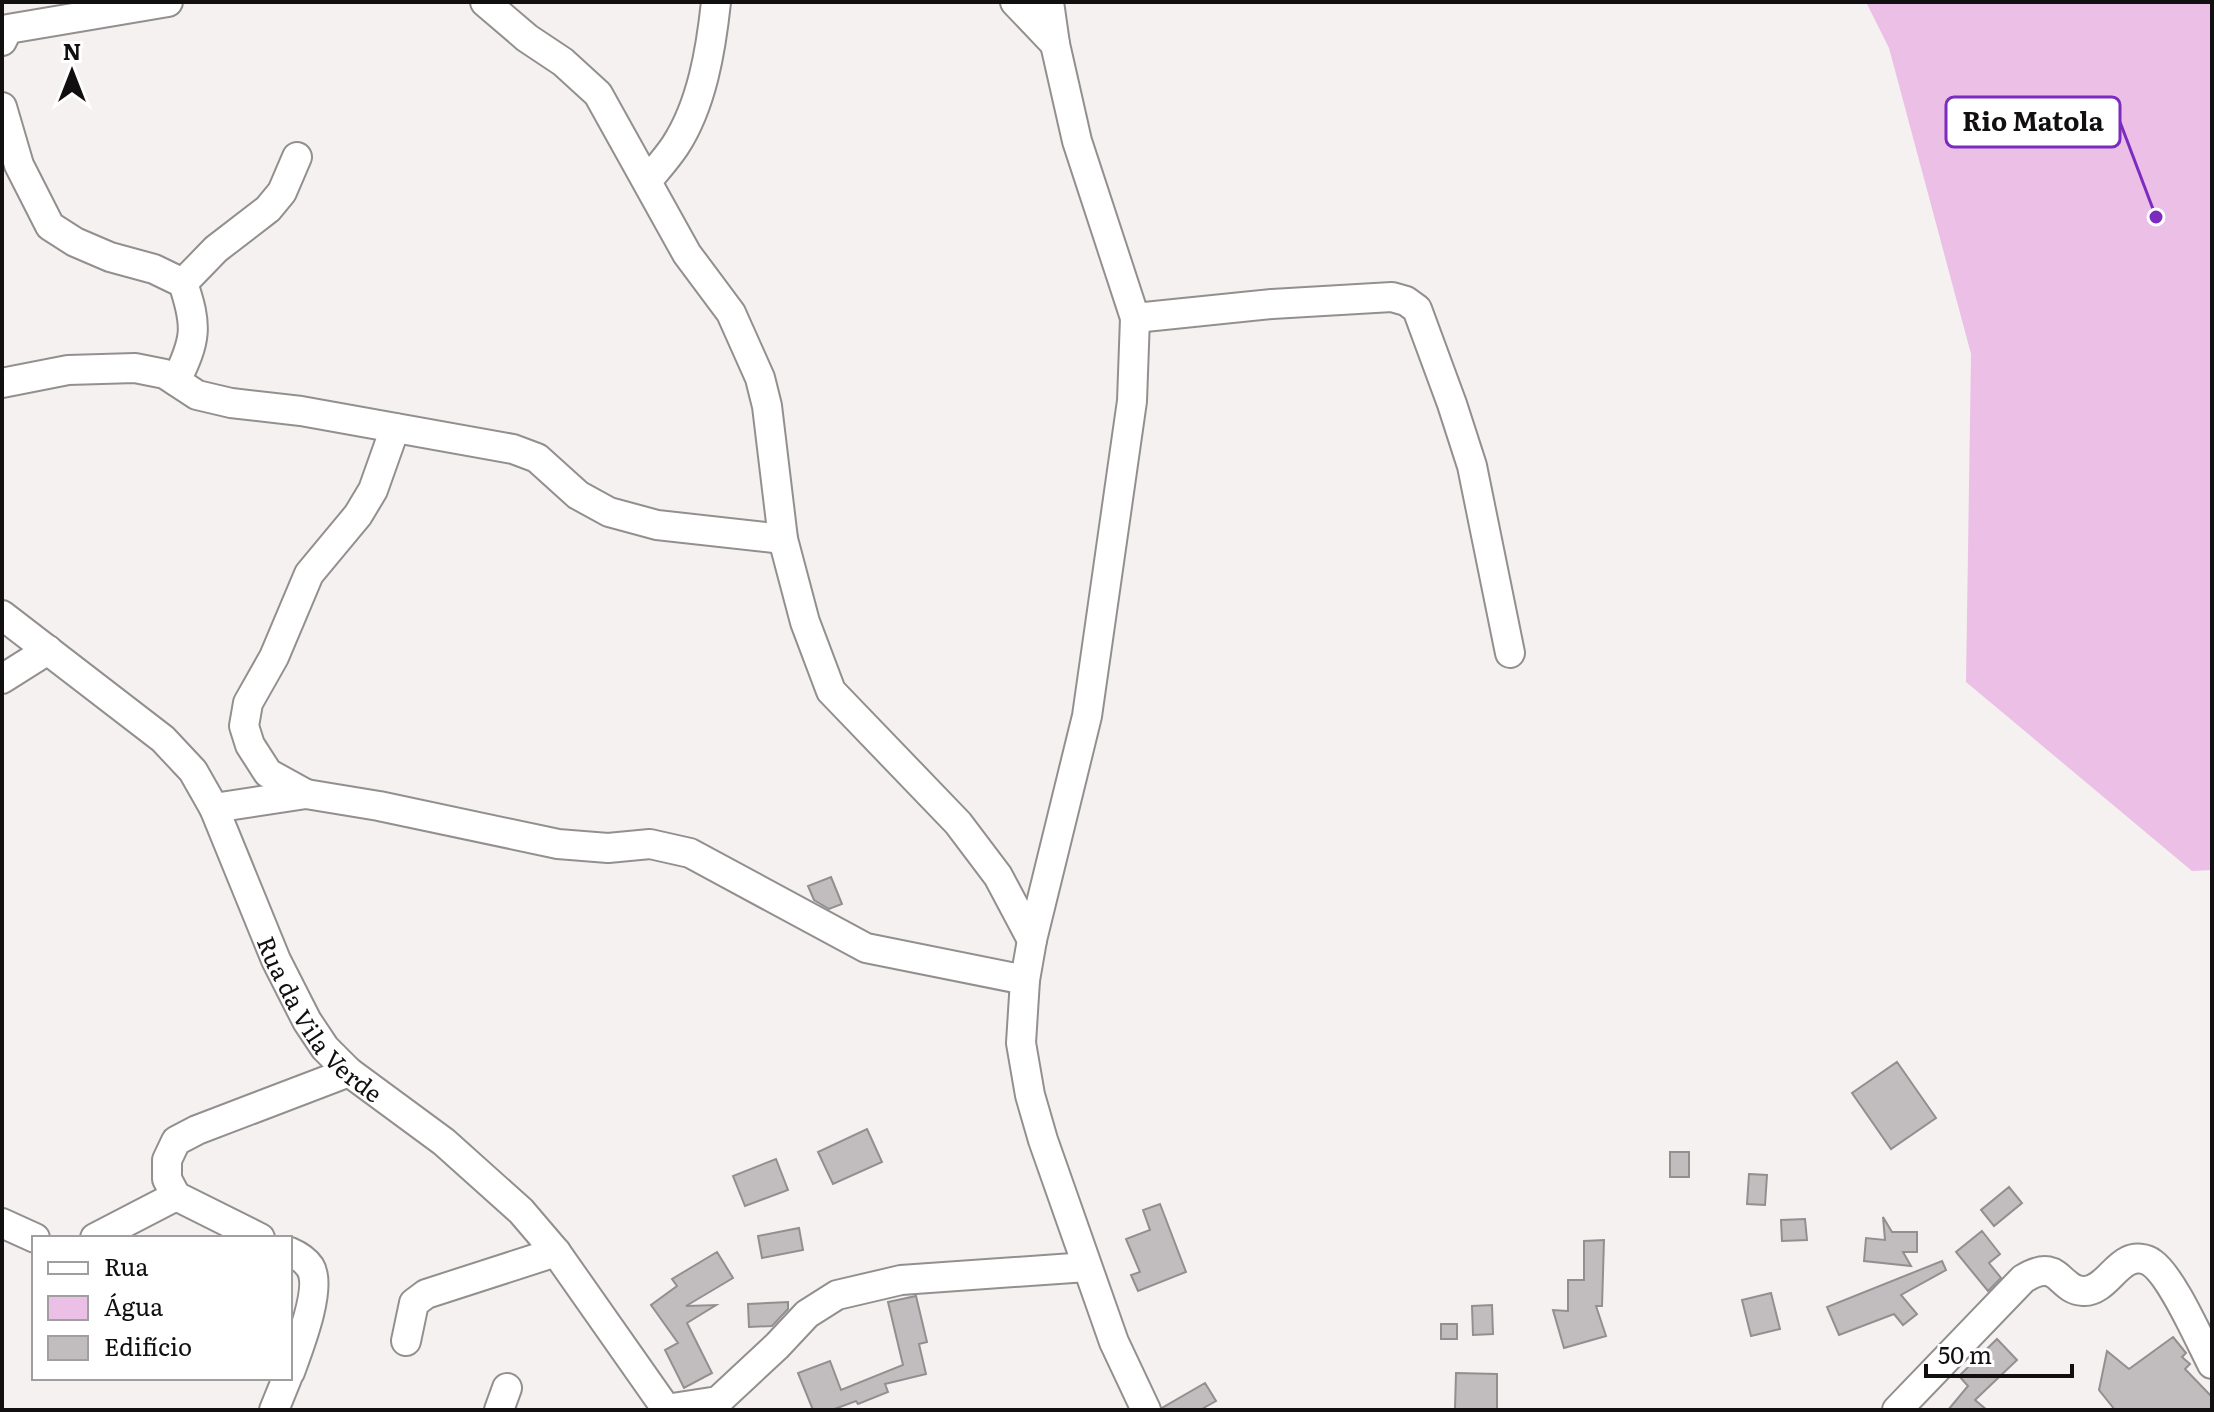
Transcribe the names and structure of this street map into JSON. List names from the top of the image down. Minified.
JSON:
{"streets":{"street":["Rua da Vila Verde"]},"places":["Rio Matola"],"legend":["Rua","Água","Edifício"],"scale_bar":"50 m","north":"top"}
